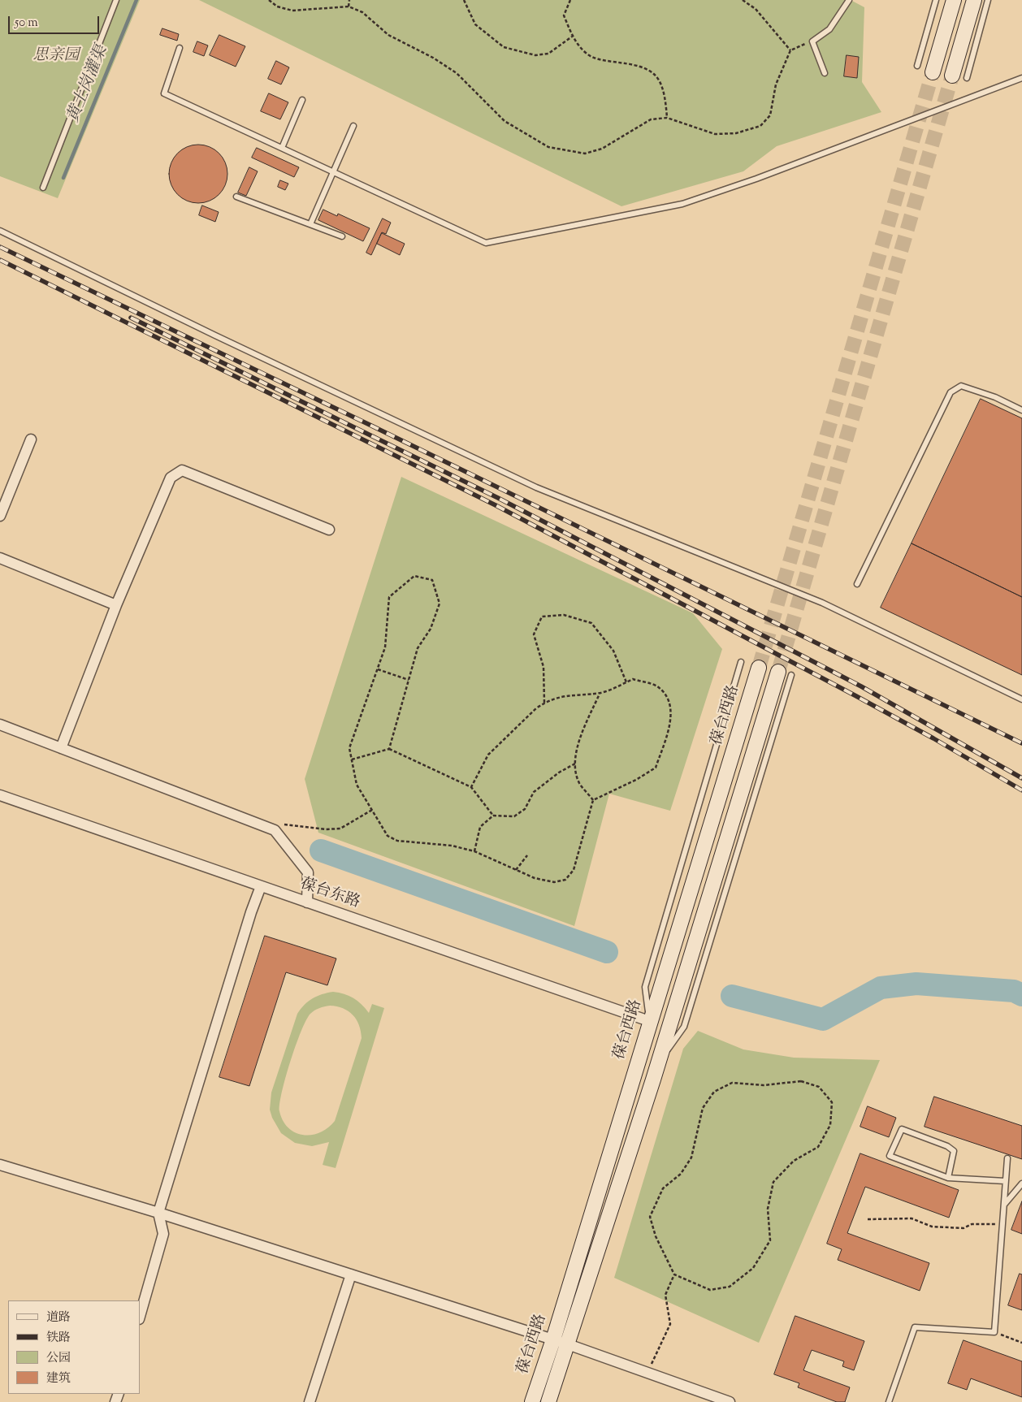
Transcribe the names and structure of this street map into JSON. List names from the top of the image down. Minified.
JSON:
{"streets":{"street":["葆台西路","葆台东路"]},"crossings":[["葆台西路","葆台东路"]],"water":["黄土岗灌渠"],"parks":["思亲园"],"legend":["道路","铁路","公园","建筑"],"scale_bar":"50 m"}
